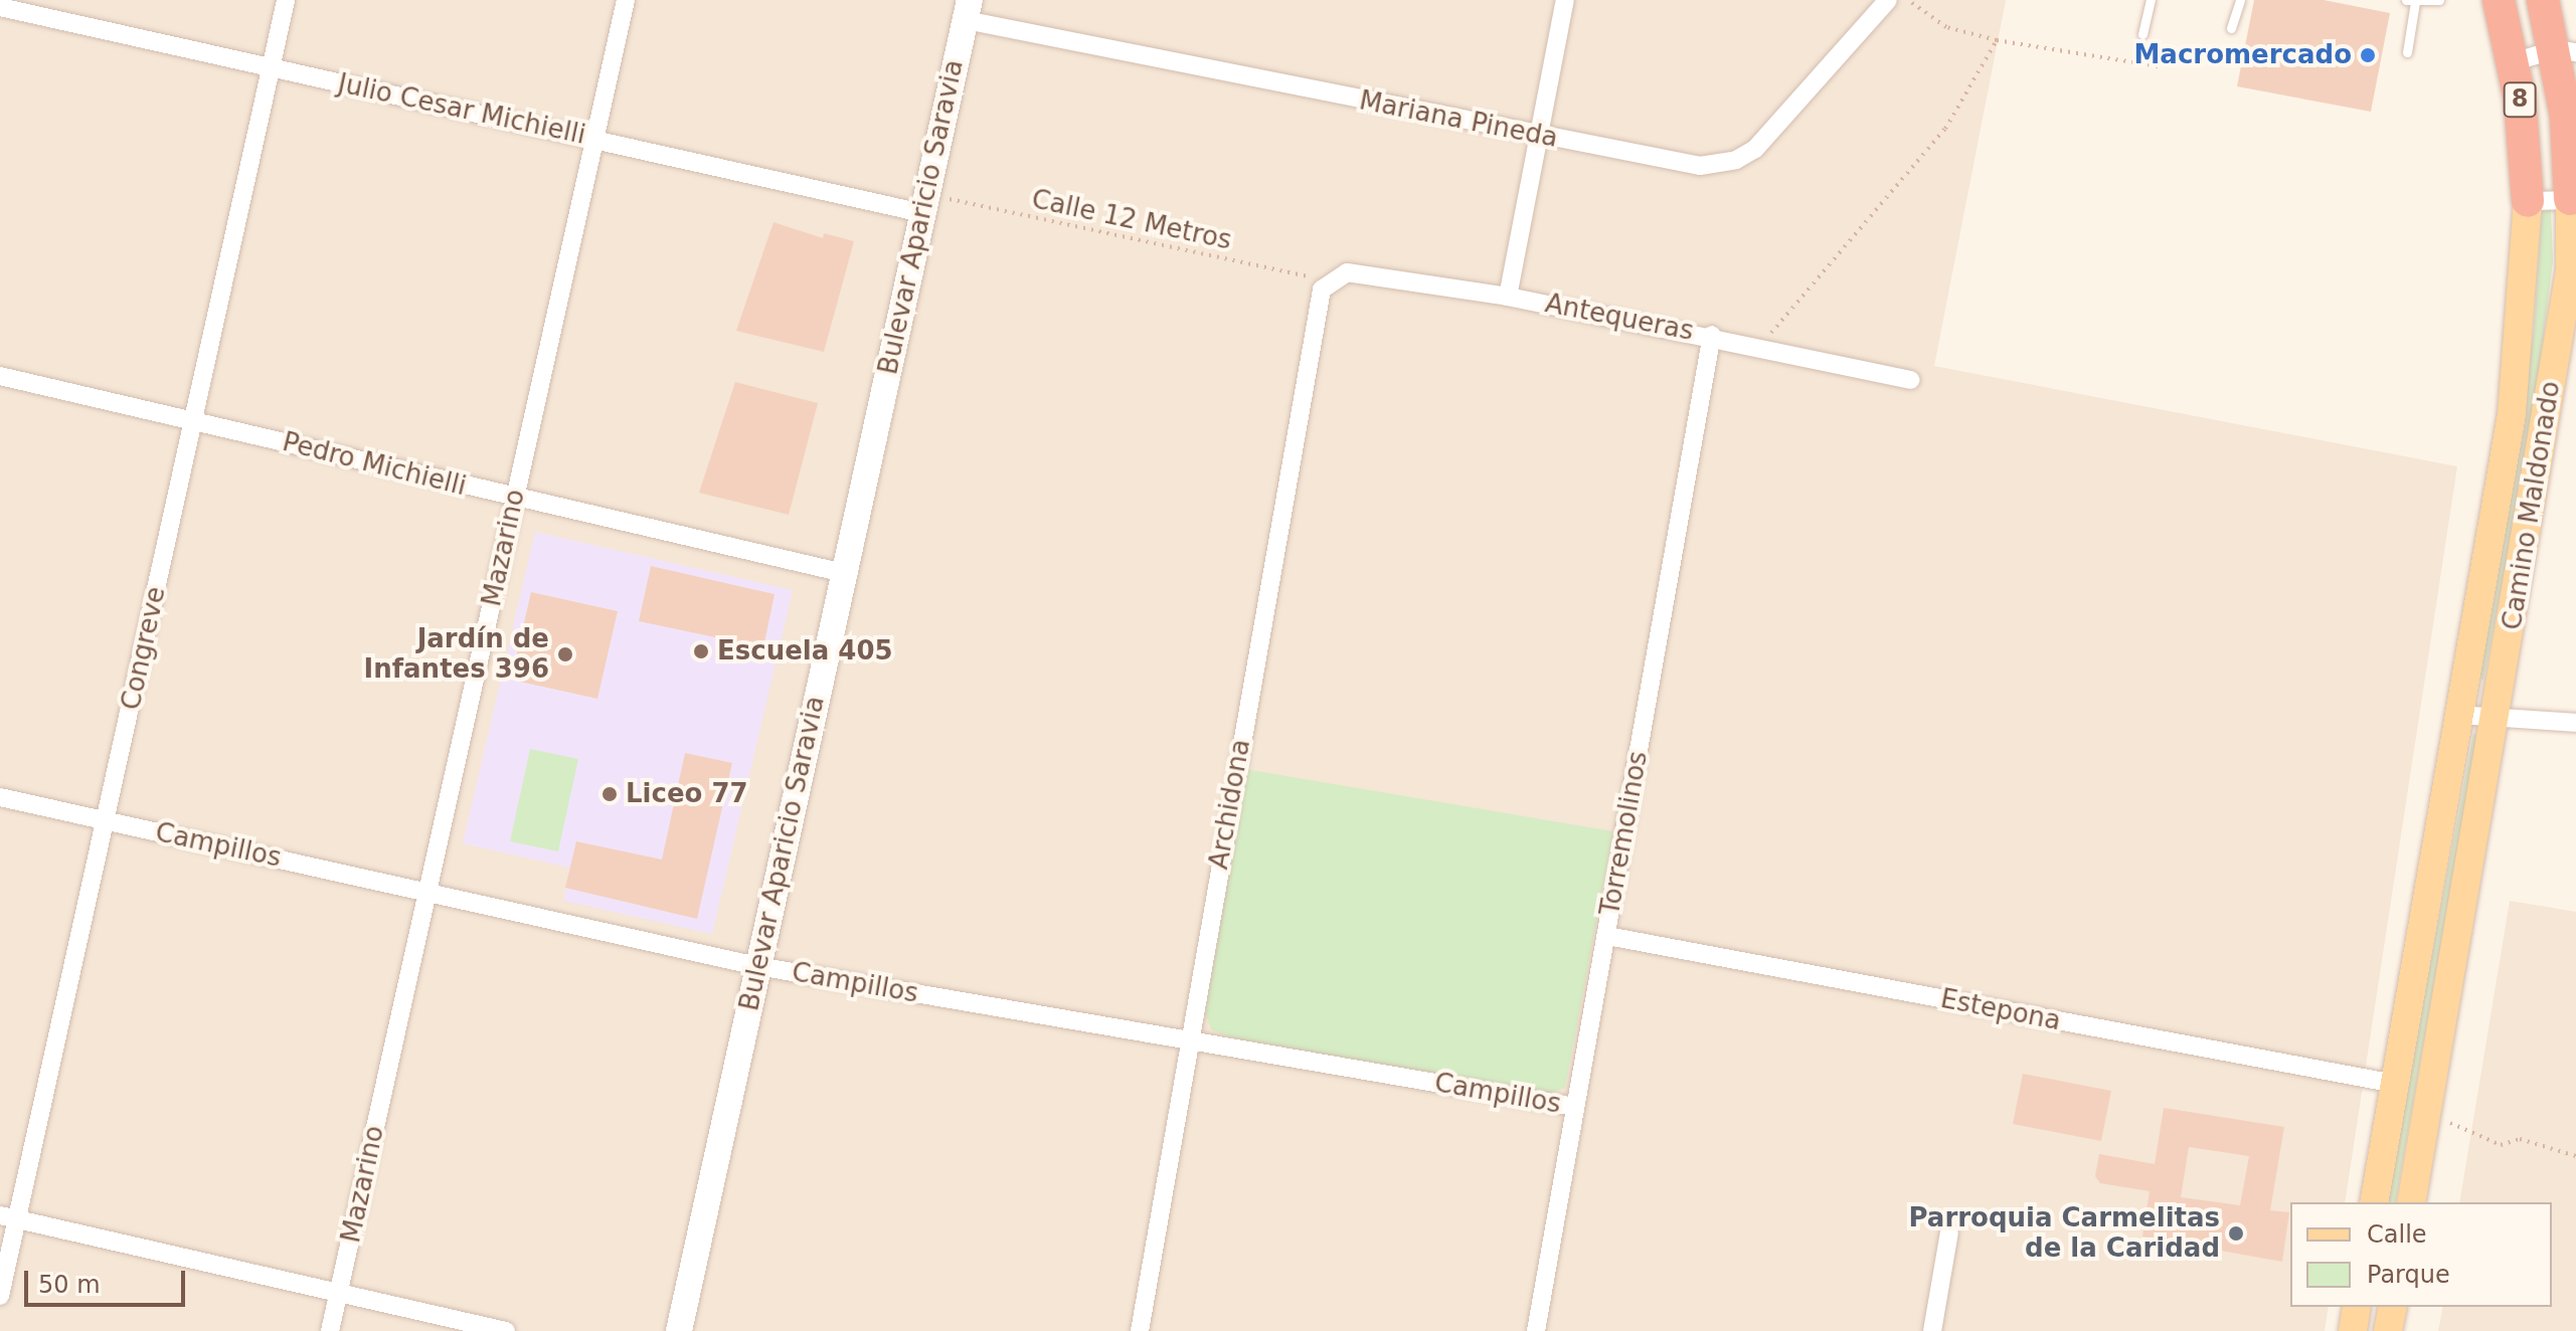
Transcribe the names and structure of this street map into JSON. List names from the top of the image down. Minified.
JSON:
{"streets":{"highway":["8"],"main road":["Camino Maldonado"],"street":["Julio Cesar Michielli","Mariana Pineda","Bulevar Aparicio Saravia","Antequeras","Pedro Michielli","Mazarino","Congreve","Archidona","Torremolinos","Campillos","Estepona"],"path":["Calle 12 Metros"]},"crossings":[["8","Camino Maldonado"],["Julio Cesar Michielli","Bulevar Aparicio Saravia"],["Julio Cesar Michielli","Calle 12 Metros"],["Julio Cesar Michielli","Mazarino"],["Julio Cesar Michielli","Congreve"],["Mariana Pineda","Bulevar Aparicio Saravia"],["Bulevar Aparicio Saravia","Calle 12 Metros"],["Bulevar Aparicio Saravia","Pedro Michielli"],["Bulevar Aparicio Saravia","Campillos"],["Calle 12 Metros","Antequeras"],["Calle 12 Metros","Archidona"],["Antequeras","Archidona"],["Antequeras","Torremolinos"],["Pedro Michielli","Mazarino"],["Pedro Michielli","Congreve"],["Camino Maldonado","Estepona"],["Mazarino","Campillos"],["Congreve","Campillos"],["Archidona","Campillos"],["Torremolinos","Campillos"],["Torremolinos","Estepona"]],"places":["Macromercado","Escuela 405","Jardín de Infantes 396","Liceo 77","Parroquia Carmelitas de la Caridad"],"legend":["Calle","Parque"],"scale_bar":"50 m"}
